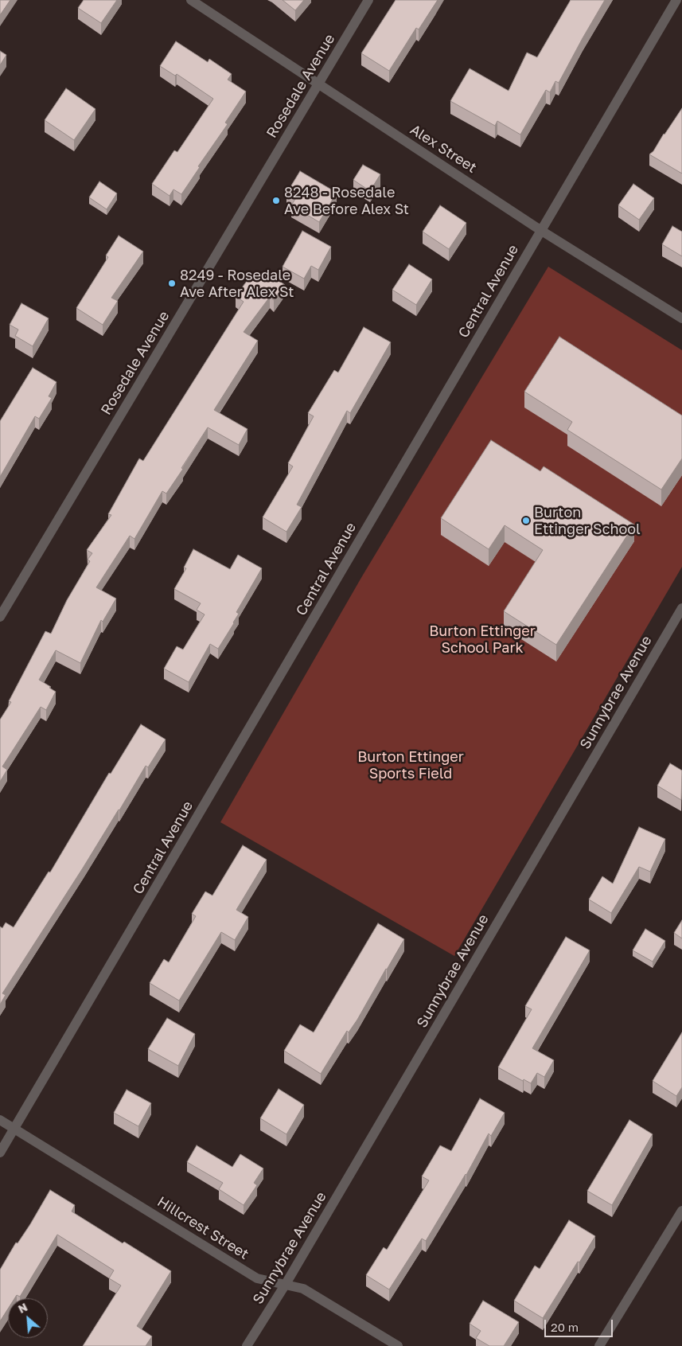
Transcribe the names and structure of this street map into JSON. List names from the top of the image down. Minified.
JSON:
{"streets":{"street":["Rosedale Avenue","Alex Street","Central Avenue","Sunnybrae Avenue","Hillcrest Street"]},"crossings":[["Rosedale Avenue","Alex Street"],["Alex Street","Central Avenue"],["Central Avenue","Hillcrest Street"],["Sunnybrae Avenue","Hillcrest Street"]],"parks":["Burton Ettinger School Park","Burton Ettinger Sports Field"],"places":["8248 - Rosedale Ave Before Alex St","8249 - Rosedale Ave After Alex St","Burton Ettinger School"],"scale_bar":"20 m","north":"top left"}
